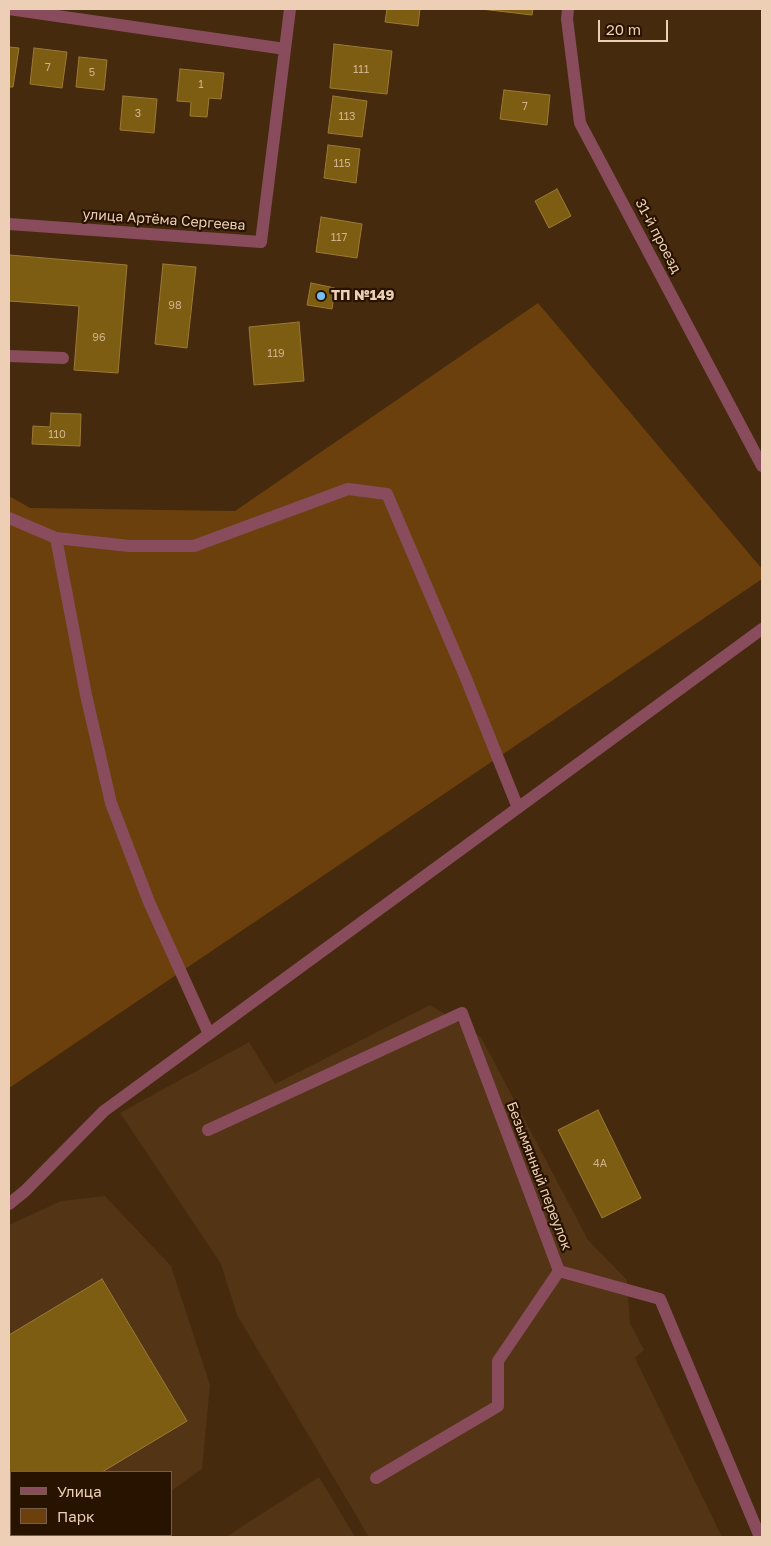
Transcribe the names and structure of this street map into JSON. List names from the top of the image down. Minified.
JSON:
{"streets":{"street":["улица Артёма Сергеева","31-й проезд","Безымянный переулок"]},"places":["ТП №149"],"house_numbers":["7","111","5","1","7","3","113","115","117","98","96","119","110","4А"],"legend":["Улица","Парк"],"scale_bar":"20 m"}
